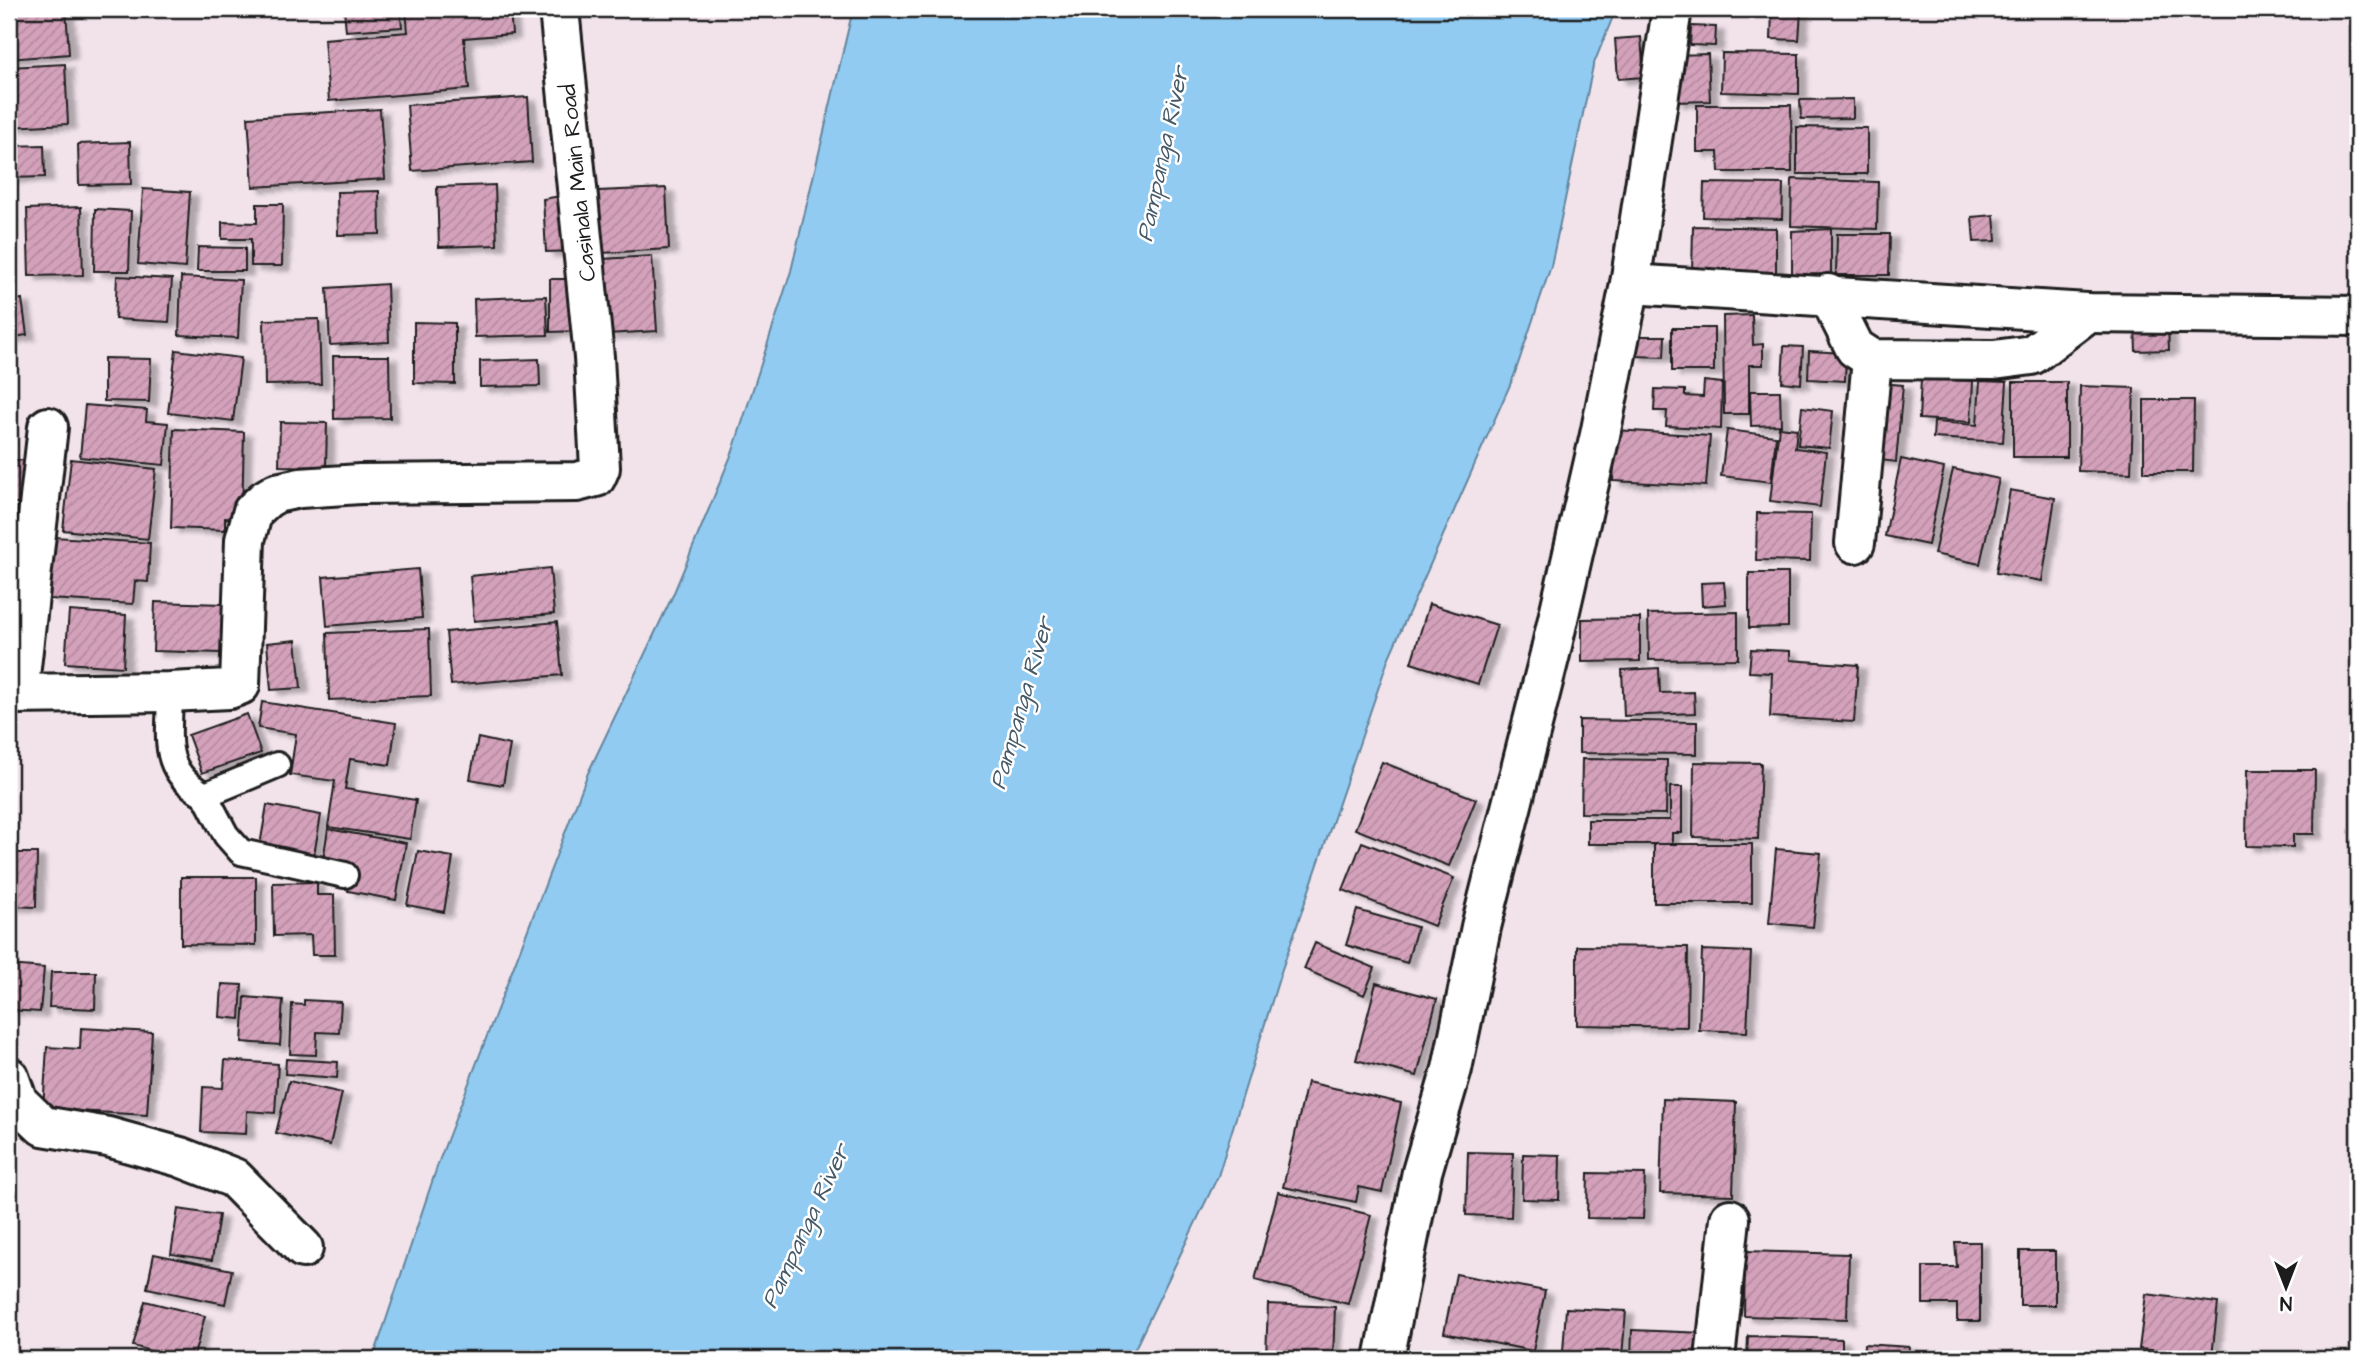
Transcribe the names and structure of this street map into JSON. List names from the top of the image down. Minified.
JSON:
{"streets":{"street":["Casinala Main Road"]},"water":["Pampanga River"],"north":"bottom"}
